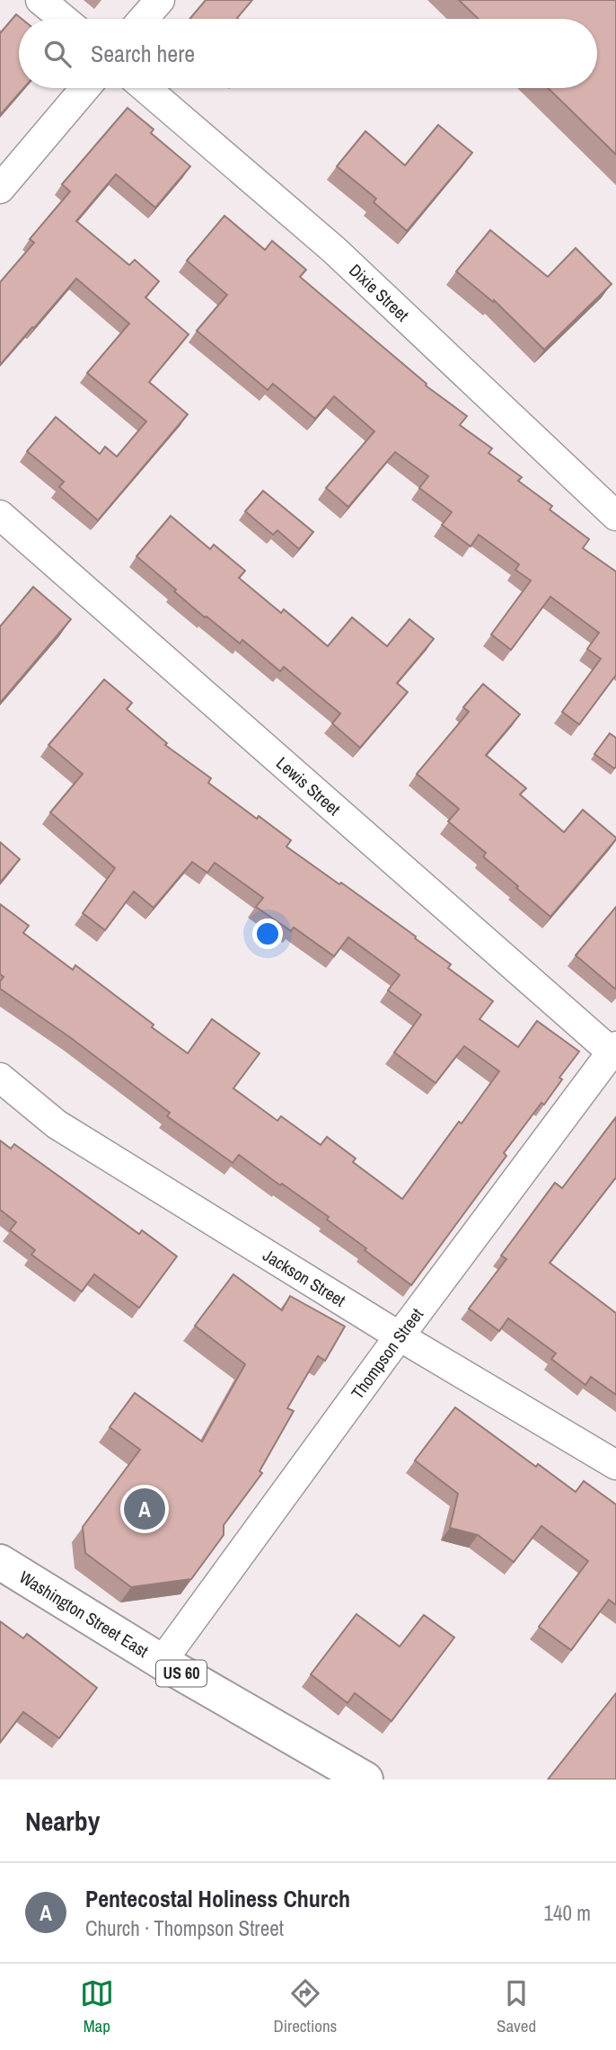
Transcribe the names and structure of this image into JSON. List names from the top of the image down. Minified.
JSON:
{"streets":{"main road":["Washington Street East","US 60"],"street":["Dixie Street","Lewis Street","Jackson Street","Thompson Street"]},"crossings":[["Lewis Street","Thompson Street"],["Jackson Street","Thompson Street"],["Thompson Street","Washington Street East"]],"page":{"search":"Search here","pins":"A","heading":"Nearby","list":[{"mark":"A","name":"Pentecostal Holiness Church","note":"Church · Thompson Street","value":"140 m"}],"nav":["Map","Directions","Saved"]}}
